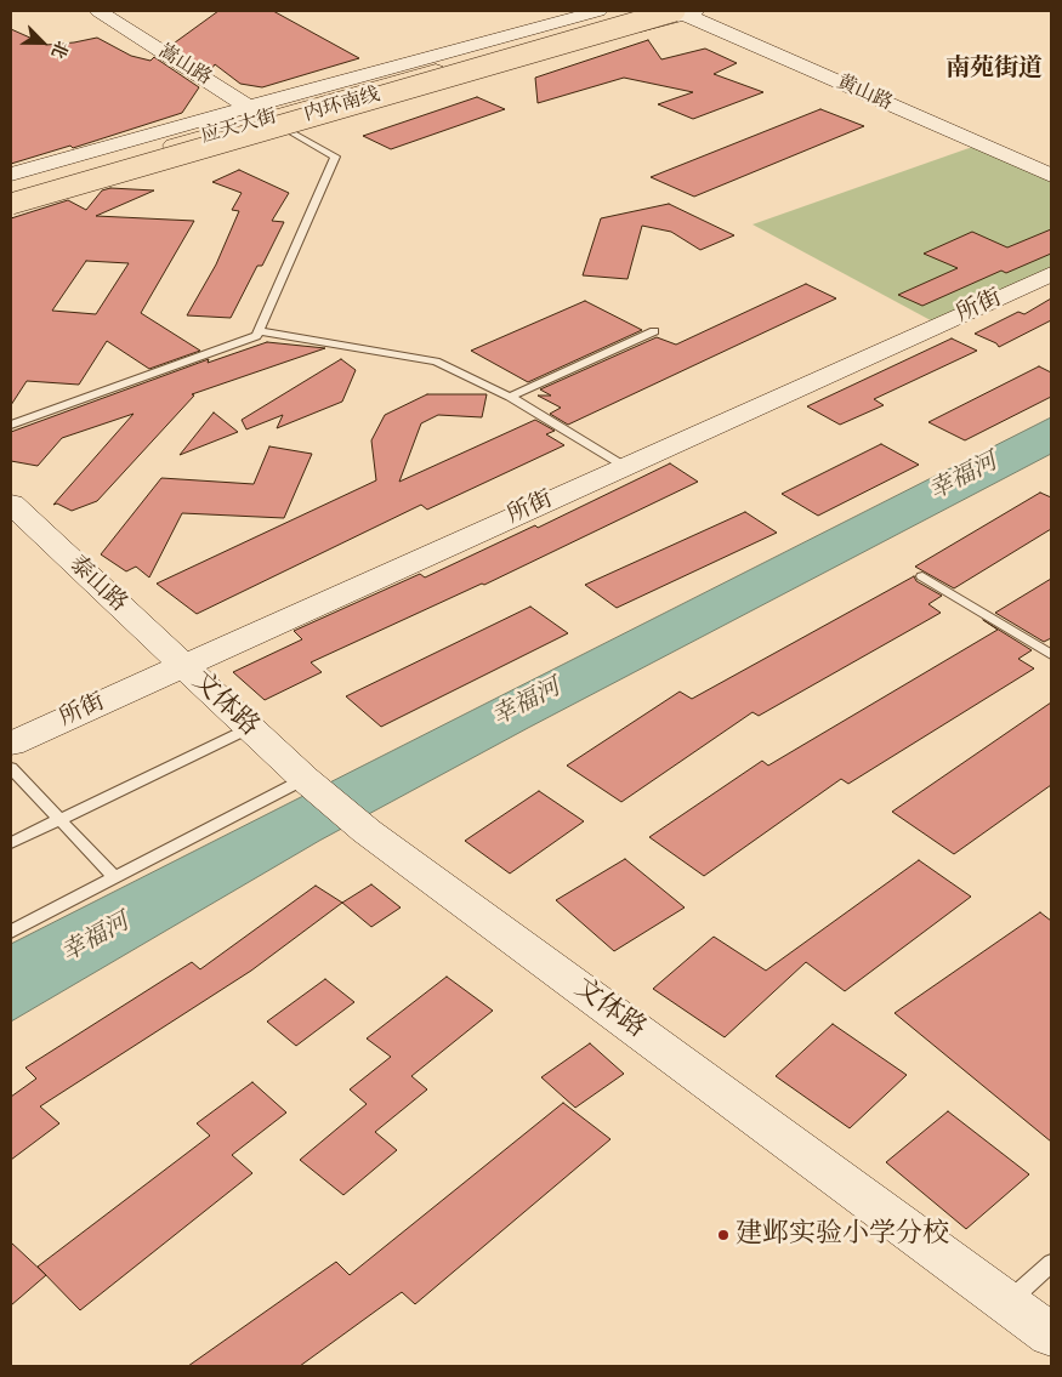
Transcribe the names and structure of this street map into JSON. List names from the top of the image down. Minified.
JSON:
{"streets":{"main road":["内环南线","应天大街"],"street":["嵩山路","黄山路","所街","泰山路","文体路"]},"crossings":[["嵩山路","应天大街"],["黄山路","内环南线"],["黄山路","应天大街"],["内环南线","应天大街"],["所街","泰山路"],["所街","文体路"],["泰山路","文体路"]],"districts":["南苑街道"],"water":["幸福河"],"places":["建邺实验小学分校"],"north":"bottom right"}
